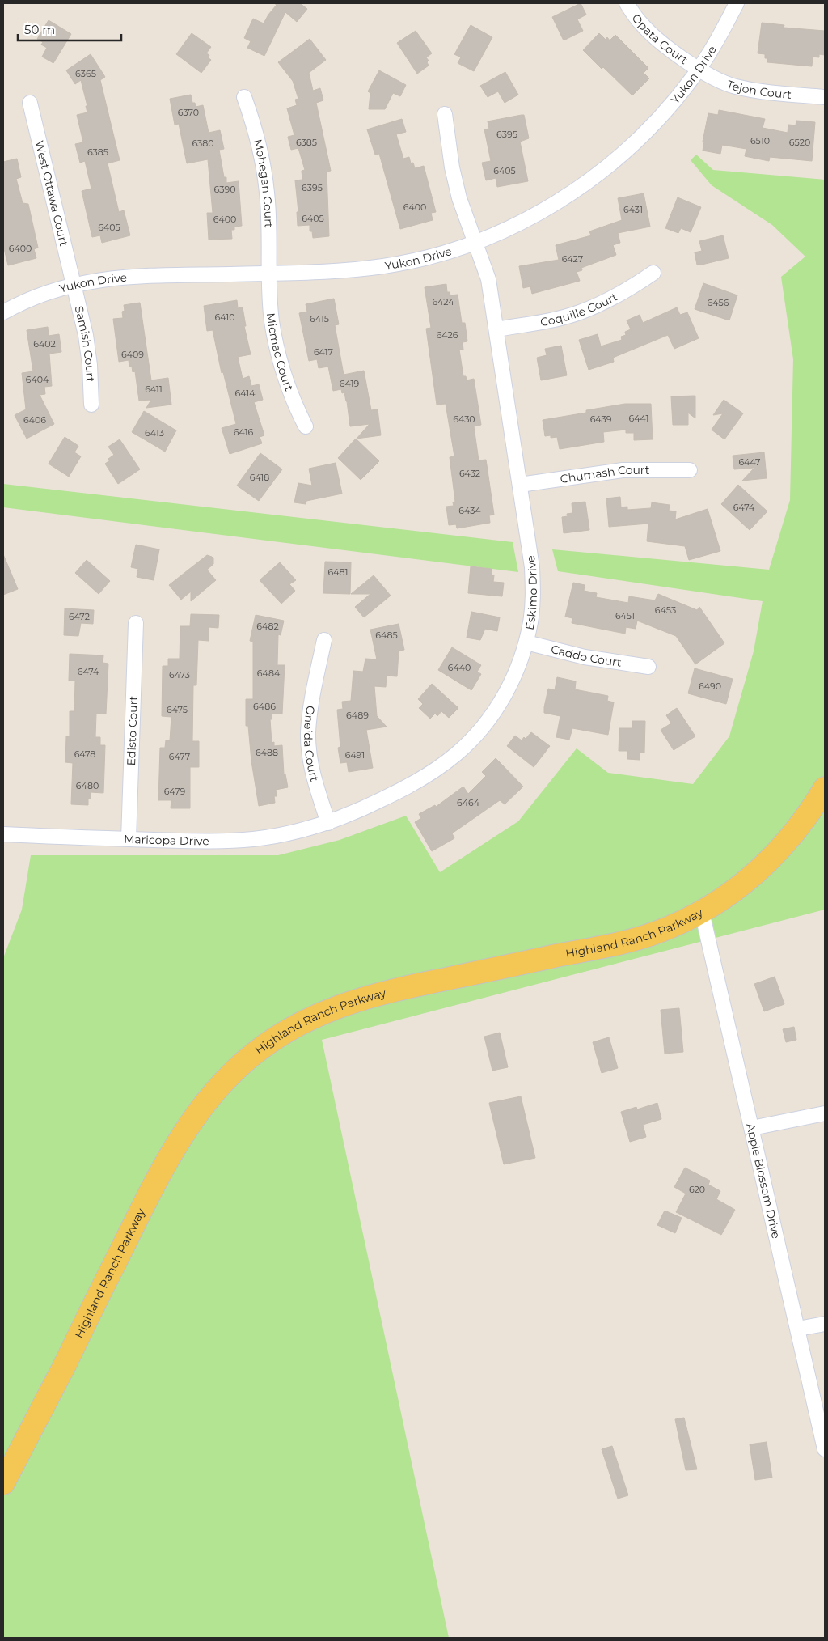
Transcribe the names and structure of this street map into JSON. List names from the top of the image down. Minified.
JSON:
{"streets":{"main road":["Highland Ranch Parkway"],"street":["Opata Court","Yukon Drive","Tejon Court","Mohegan Court","West Ottawa Court","Coquille Court","Samish Court","Micmac Court","Chumash Court","Eskimo Drive","Caddo Court","Edisto Court","Oneida Court","Maricopa Drive","Apple Blossom Drive"]},"crossings":[["Opata Court","Yukon Drive"],["Opata Court","Tejon Court"],["Yukon Drive","Tejon Court"],["Yukon Drive","Mohegan Court"],["Yukon Drive","West Ottawa Court"],["Yukon Drive","Samish Court"],["Yukon Drive","Micmac Court"],["Yukon Drive","Eskimo Drive"],["Mohegan Court","Micmac Court"],["West Ottawa Court","Samish Court"],["Coquille Court","Eskimo Drive"],["Chumash Court","Eskimo Drive"],["Eskimo Drive","Caddo Court"],["Eskimo Drive","Oneida Court"],["Eskimo Drive","Maricopa Drive"],["Edisto Court","Maricopa Drive"],["Oneida Court","Maricopa Drive"],["Highland Ranch Parkway","Apple Blossom Drive"]],"house_numbers":["6365","6370","6395","6510","6385","6520","6380","6385","6405","6395","6390","6400","6431","6405","6400","6405","6400","6427","6424","6456","6410","6415","6426","6402","6417","6409","6404","6419","6411","6414","6441","6430","6439","6406","6416","6413","6447","6432","6418","6474","6434","6481","6453","6451","6472","6482","6485","6440","6474","6484","6473","6490","6486","6475","6489","6488","6478","6491","6477","6480","6479","6464","620"],"scale_bar":"50 m"}
